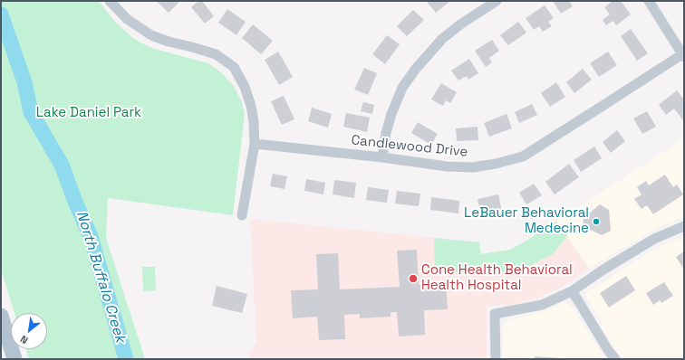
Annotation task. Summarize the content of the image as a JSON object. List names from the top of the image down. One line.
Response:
{"streets":{"street":["Candlewood Drive"]},"water":["North Buffalo Creek"],"parks":["Lake Daniel Park"],"places":["LeBauer Behavioral Medecine","Cone Health Behavioral Health Hospital"],"north":"bottom left"}
